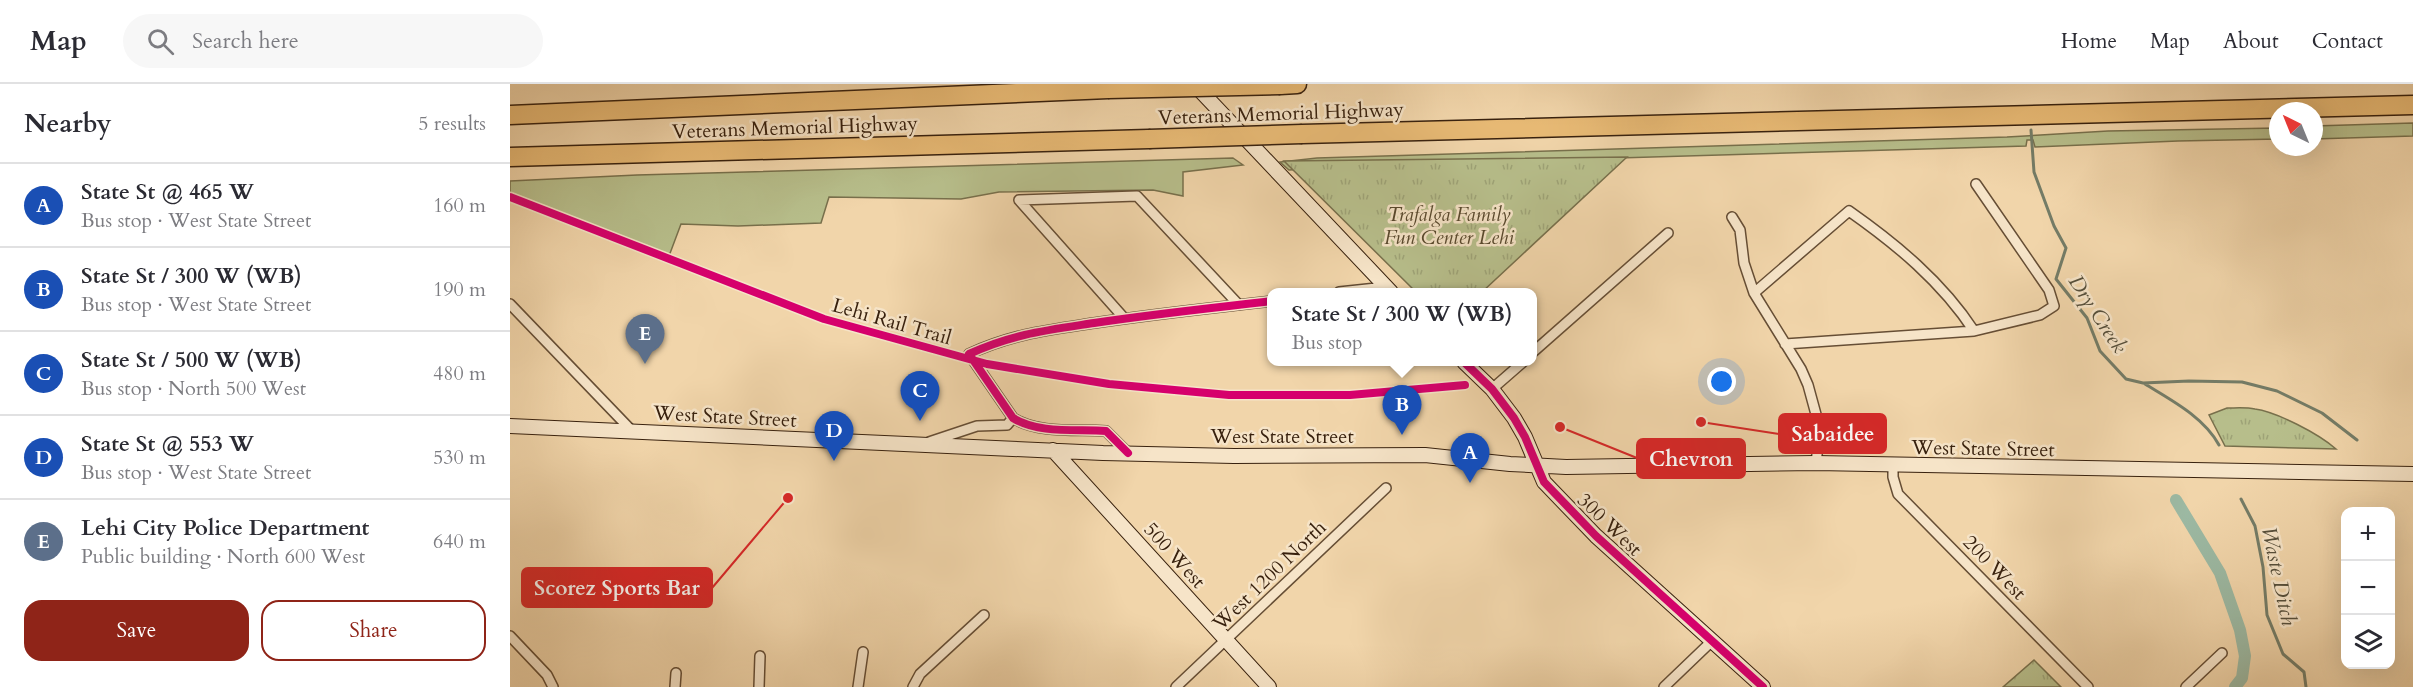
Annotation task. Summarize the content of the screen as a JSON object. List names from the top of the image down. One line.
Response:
{"streets":{"highway":["Veterans Memorial Highway"],"main road":["West State Street","300 West","500 West"],"street":["200 West","West 1200 North"],"cycle path":["Lehi Rail Trail"]},"crossings":[["West State Street","300 West"],["West State Street","500 West"],["West State Street","200 West"],["500 West","West 1200 North"]],"water":["Dry Creek","Waste Ditch"],"parks":["Trafalga Family Fun Center Lehi"],"places":["Sabaidee","Chevron","Scorez Sports Bar"],"north":"top left","page":{"header":"Map","search":"Search here","nav":["Home","Map","About","Contact"],"heading":["Nearby","5 results"],"list":[{"mark":"A","name":"State St @ 465 W","note":"Bus stop · West State Street","value":"160 m"},{"mark":"B","name":"State St / 300 W (WB)","note":"Bus stop · West State Street","value":"190 m"},{"mark":"C","name":"State St / 500 W (WB)","note":"Bus stop · North 500 West","value":"480 m"},{"mark":"D","name":"State St @ 553 W","note":"Bus stop · West State Street","value":"530 m"},{"mark":"E","name":"Lehi City Police Department","note":"Public building · North 600 West","value":"640 m"}],"popup":["State St / 300 W (WB)","Bus stop"],"pins":["E","C","B","D","A"],"map_buttons":["+","−"],"buttons":["Save","Share"]}}
